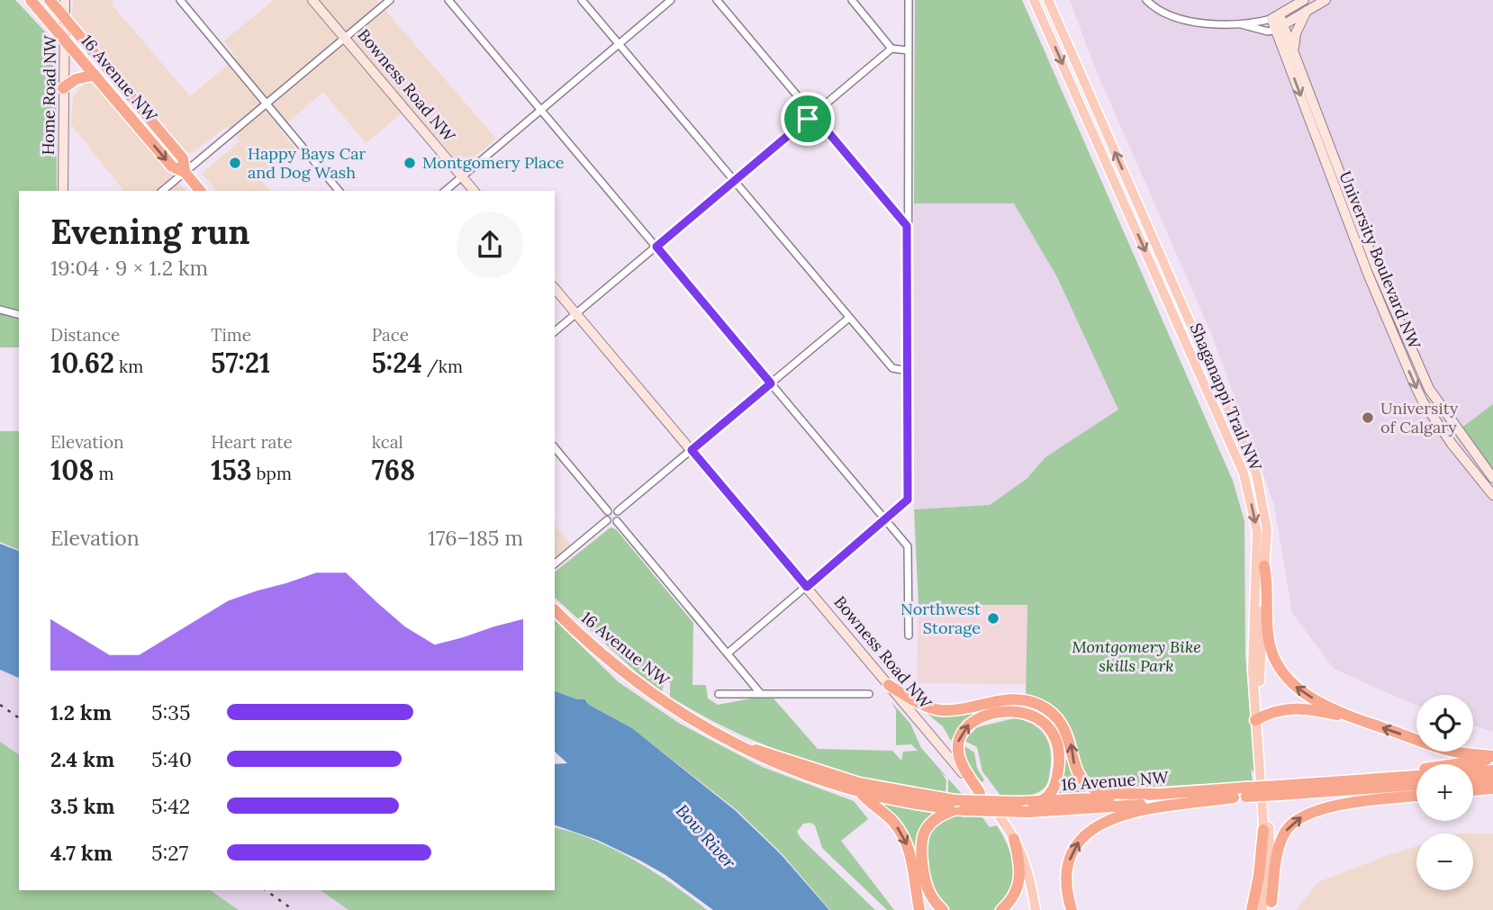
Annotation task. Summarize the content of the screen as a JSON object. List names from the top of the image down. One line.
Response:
{"streets":{"highway":["16 Avenue NW"],"main road":["Bowness Road NW","Shaganappi Trail NW"],"street":["Home Road NW","University Boulevard NW"]},"crossings":[["16 Avenue NW","Home Road NW"]],"water":["Bow River"],"parks":["Montgomery Bike skills Park"],"places":["Happy Bays Car and Dog Wash","Montgomery Place","University of Calgary","Northwest Storage"],"page":{"heading":["Evening run","19:04 · 9 × 1.2 km"],"stats":[["Distance","10.62 km"],["Time","57:21"],["Pace","5:24 /km"],["Elevation","108 m"],["Heart rate","153 bpm"],["kcal","768"]],"chart":["Elevation","176–185 m"],"list":[{"name":"1.2 km","note":"5:35"},{"name":"2.4 km","note":"5:40"},{"name":"3.5 km","note":"5:42"},{"name":"4.7 km","note":"5:27"}],"map_buttons":["+","−"]}}
